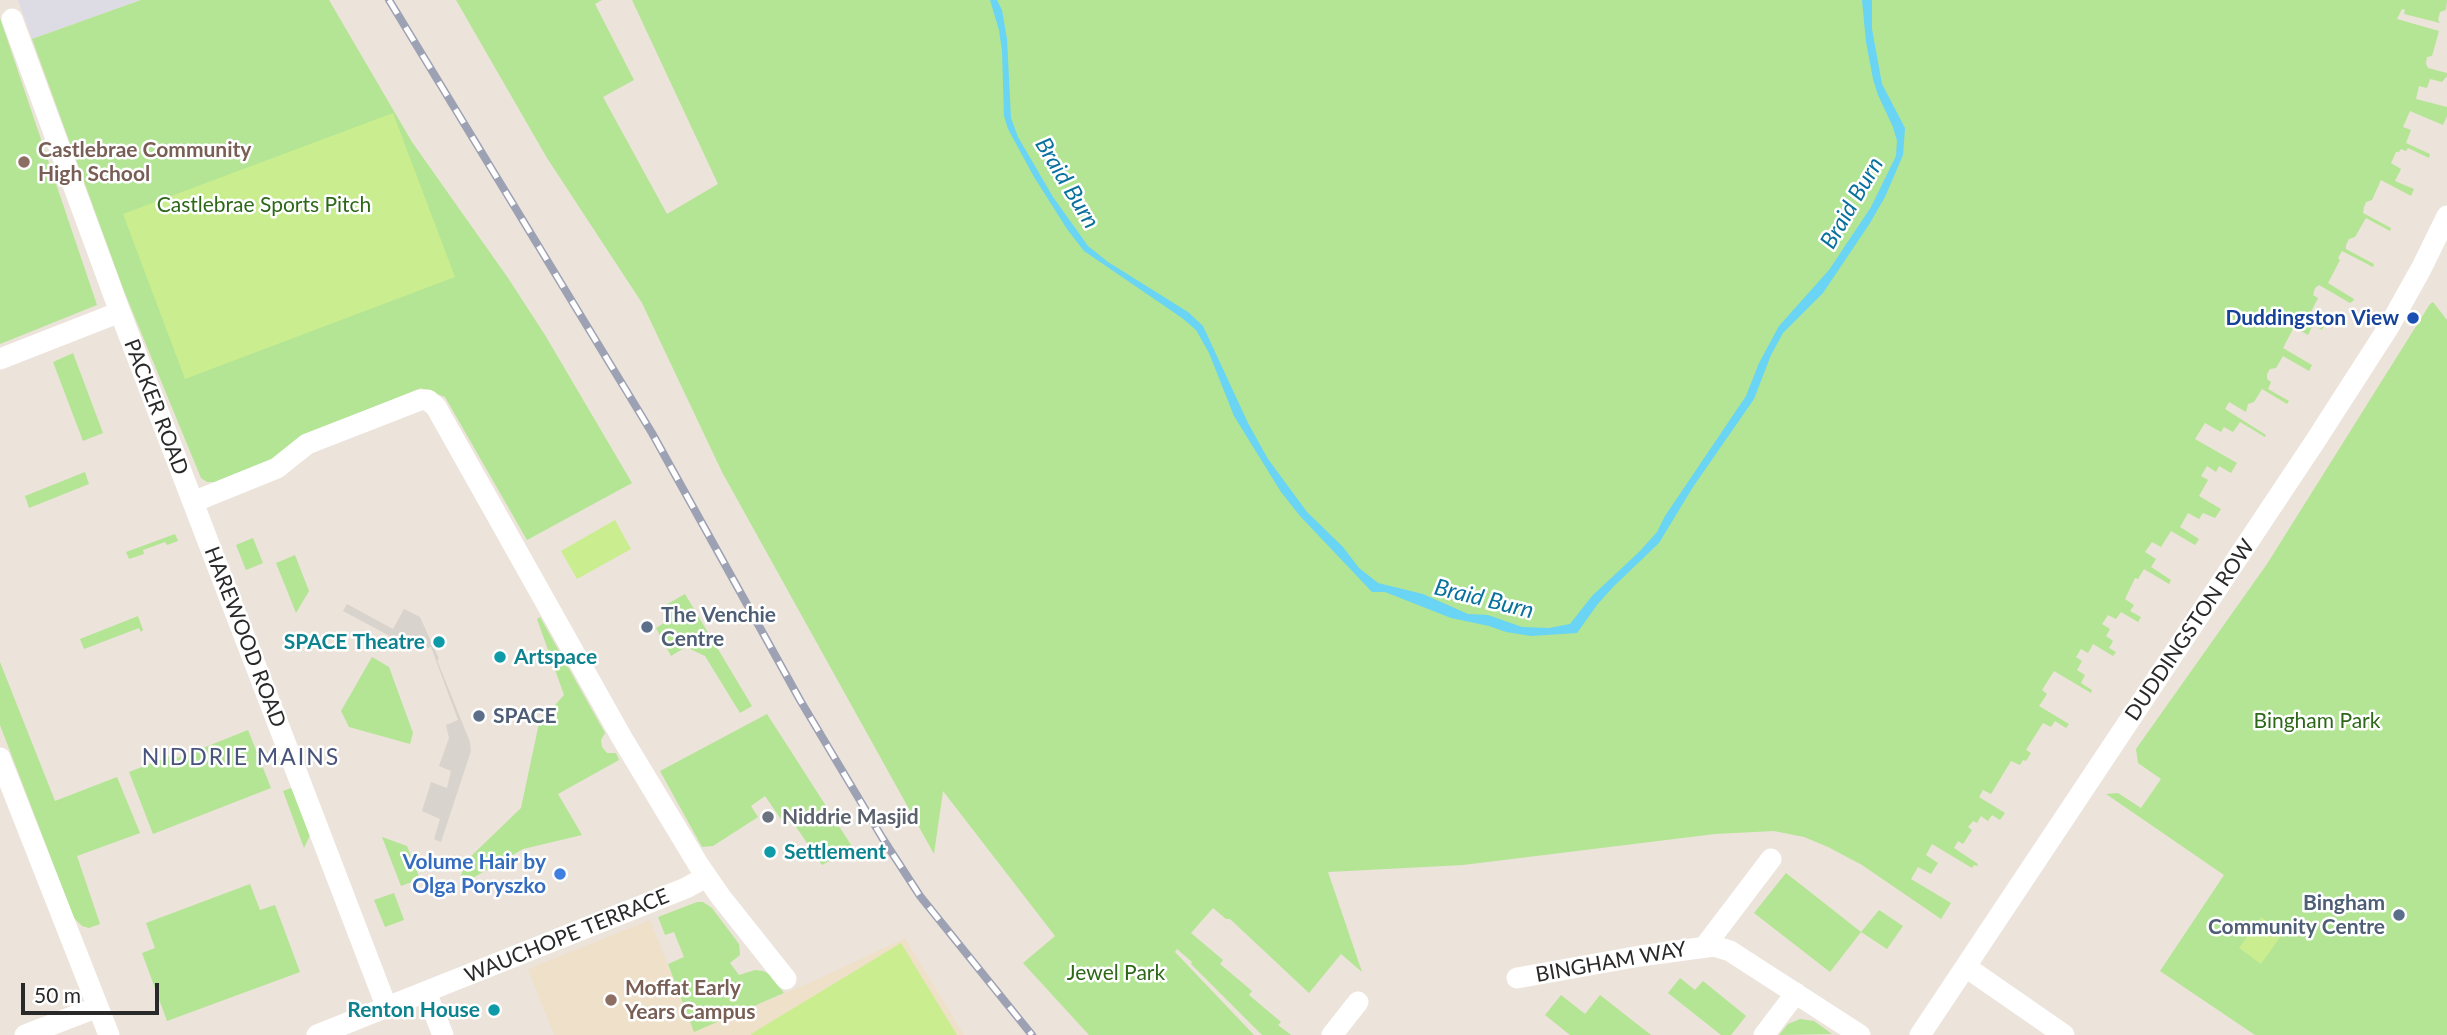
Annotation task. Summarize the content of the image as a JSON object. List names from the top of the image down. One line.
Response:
{"streets":{"street":["PACKER ROAD","DUDDINGSTON ROW","HAREWOOD ROAD","WAUCHOPE TERRACE","BINGHAM WAY"]},"crossings":[["PACKER ROAD","HAREWOOD ROAD"],["HAREWOOD ROAD","WAUCHOPE TERRACE"]],"districts":["NIDDRIE MAINS"],"water":["Braid Burn"],"parks":["Castlebrae Sports Pitch","Bingham Park","Jewel Park"],"places":["Castlebrae Community High School","Duddingston View","The Venchie Centre","SPACE Theatre","Artspace","SPACE","Niddrie Masjid","Settlement","Volume Hair by Olga Poryszko","Bingham Community Centre","Moffat Early Years Campus","Renton House"],"scale_bar":"50 m"}
